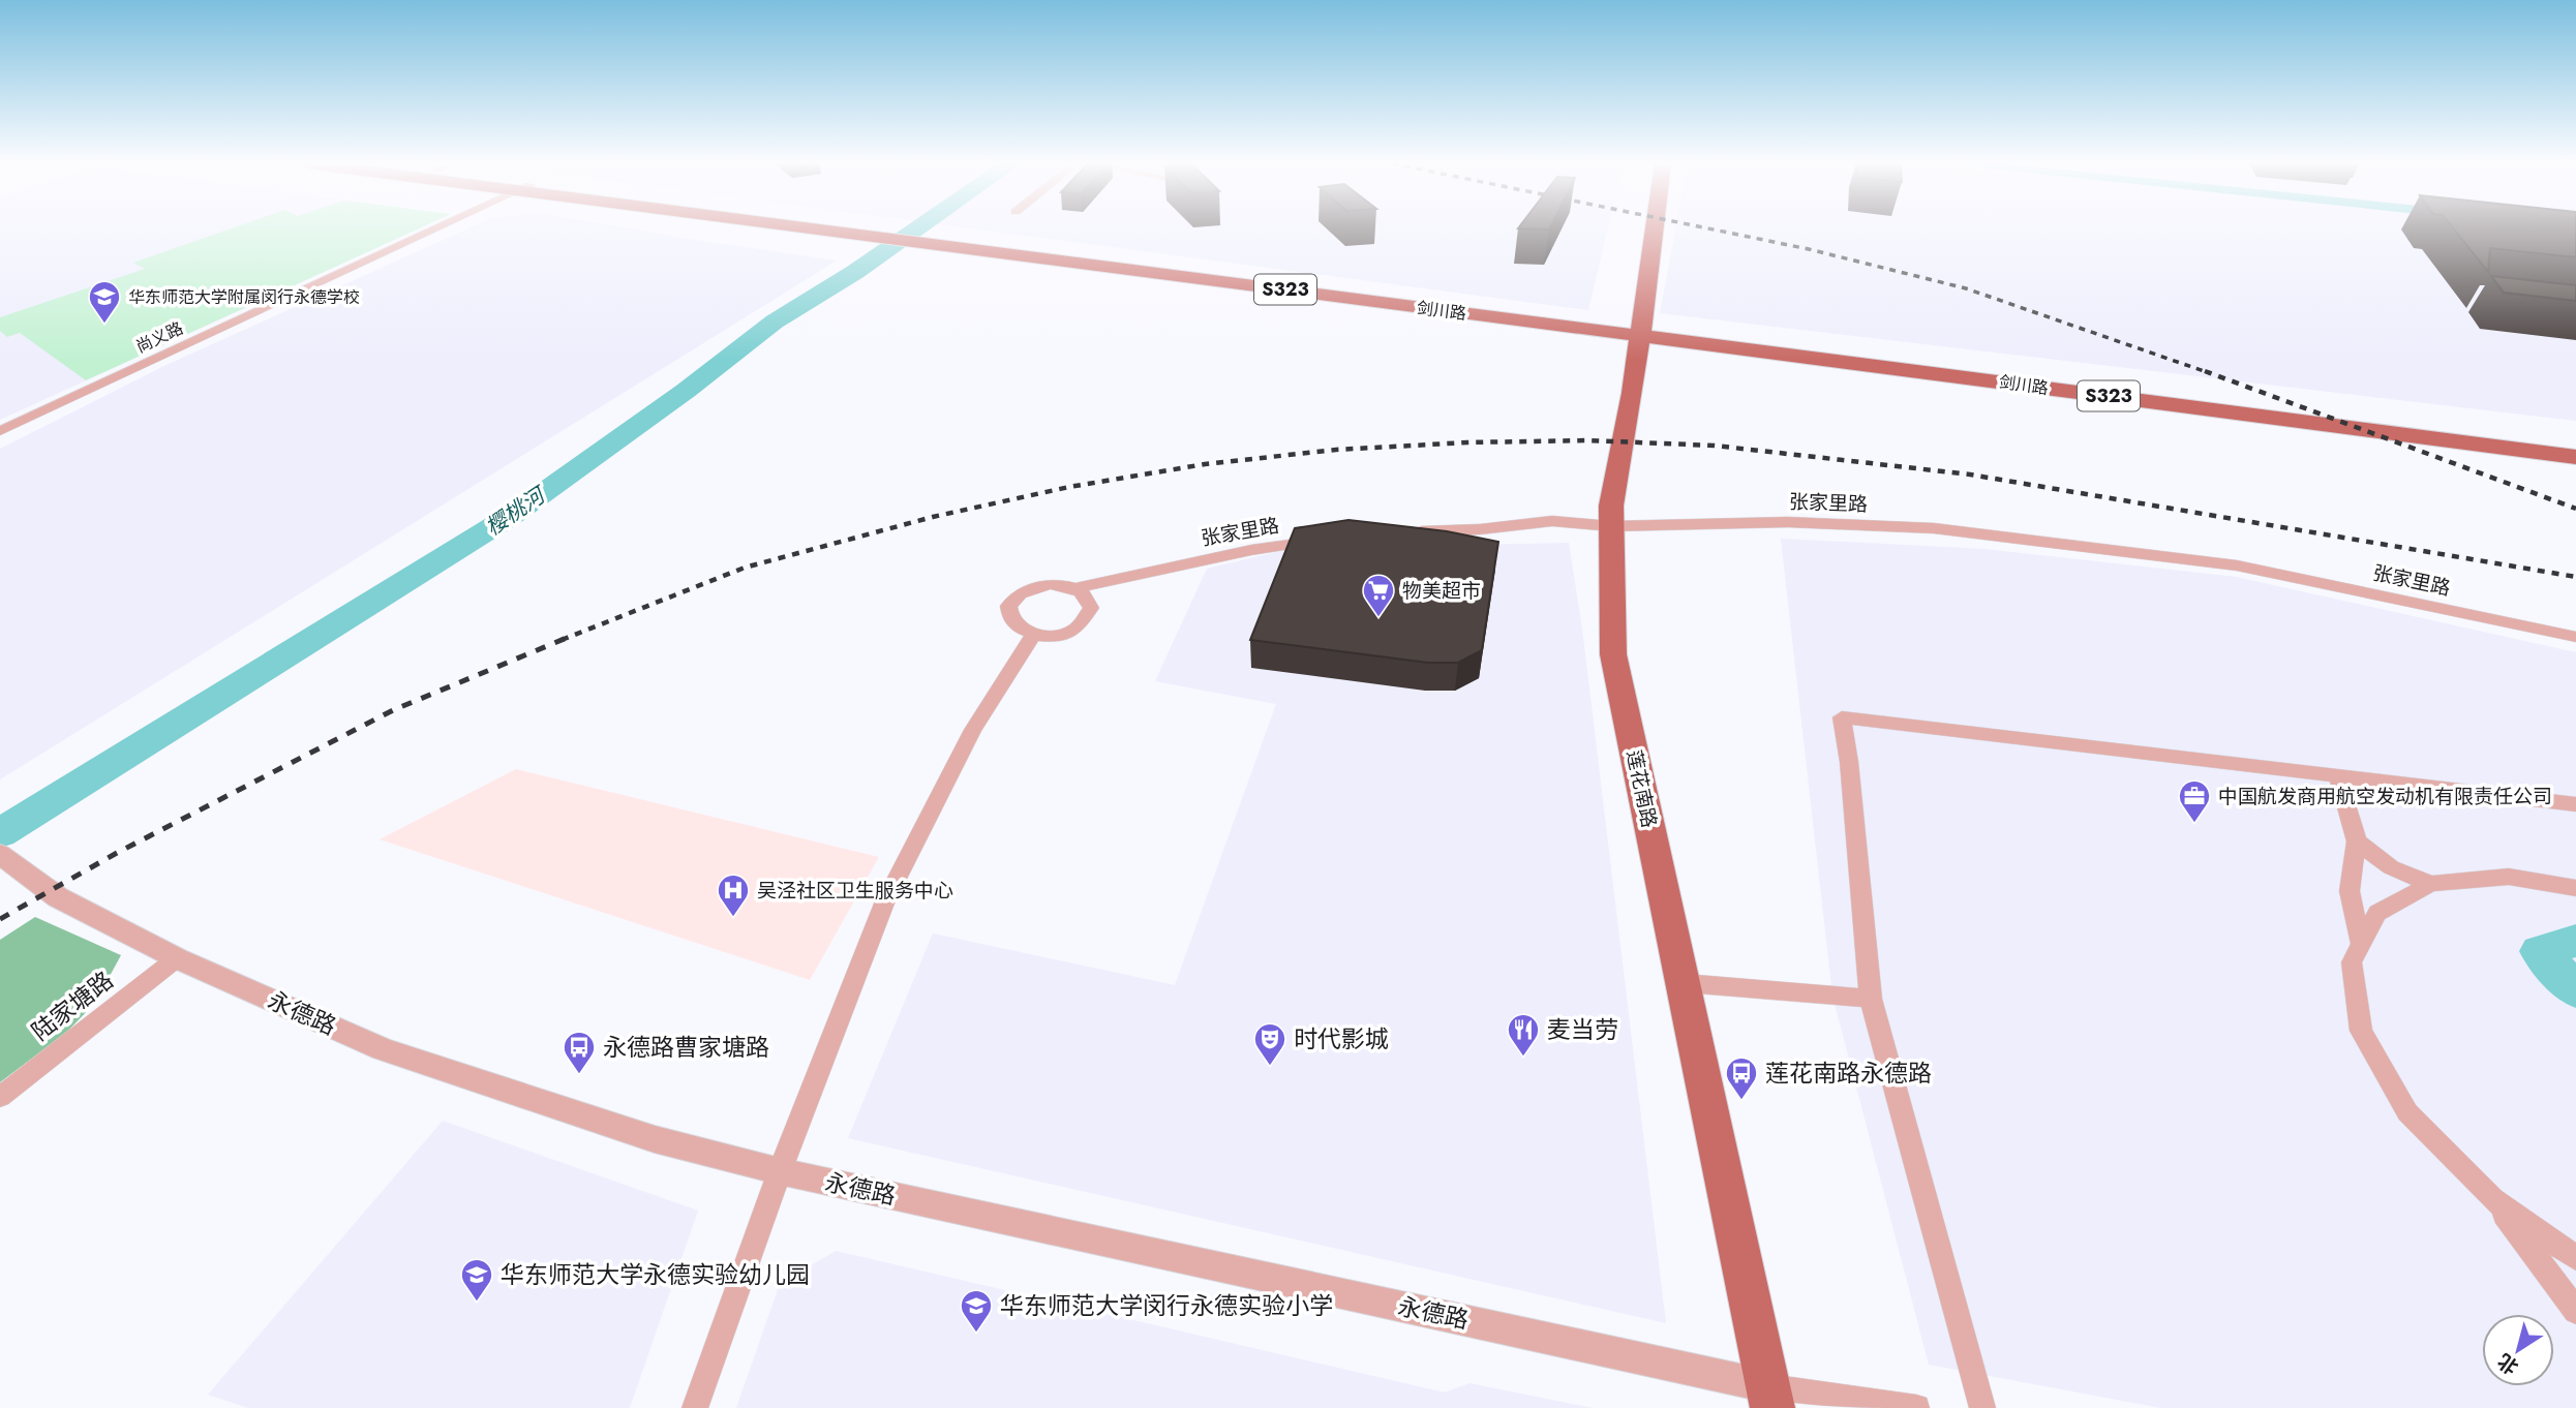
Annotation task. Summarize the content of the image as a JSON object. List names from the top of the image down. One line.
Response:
{"streets":{"main road":["S323","剑川路","莲花南路"],"street":["尚义路","张家里路","陆家塘路","永德路"]},"crossings":[["剑川路","莲花南路"],["张家里路","莲花南路"],["莲花南路","永德路"],["陆家塘路","永德路"]],"water":["樱桃河"],"places":{"school or university":["华东师范大学附属闵行永德学校","华东师范大学永德实验幼儿园","华东师范大学闵行永德实验小学"],"supermarket":["物美超市"],"office":["中国航发商用航空发动机有限责任公司"],"hospital":["吴泾社区卫生服务中心"],"restaurant":["麦当劳"],"theatre":["时代影城"],"bus stop":["永德路曹家塘路","莲花南路永德路"]},"north":"bottom left"}
